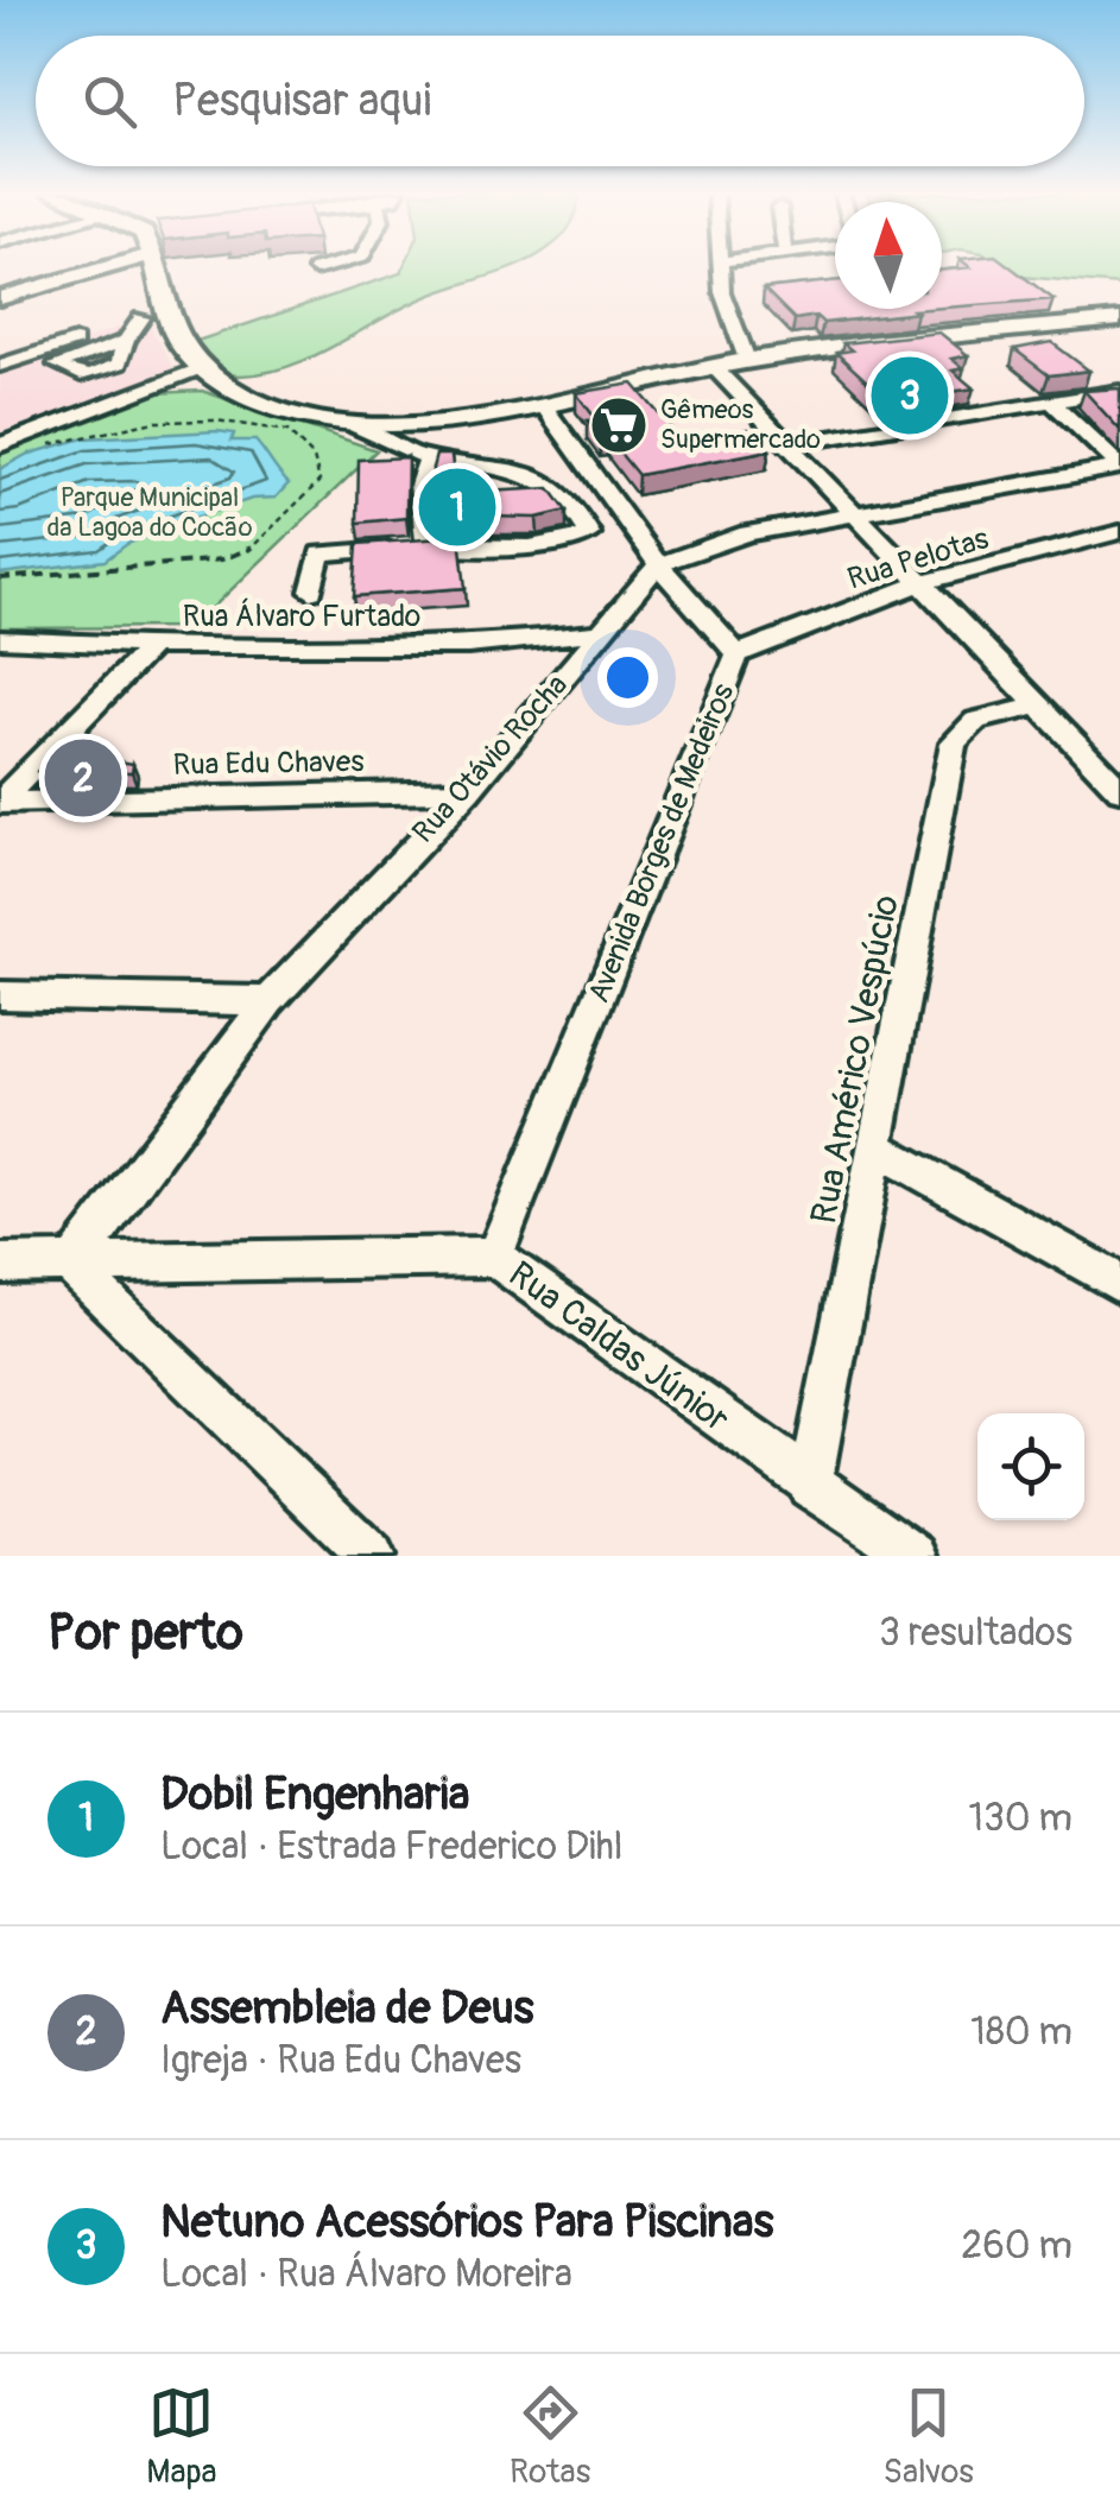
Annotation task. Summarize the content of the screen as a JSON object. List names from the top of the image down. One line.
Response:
{"streets":{"street":["Rua Pelotas","Rua Álvaro Furtado","Rua Otávio Rocha","Rua Edu Chaves","Avenida Borges de Medeiros","Rua Américo Vespúcio","Rua Caldas Júnior"]},"crossings":[["Rua Pelotas","Avenida Borges de Medeiros"],["Rua Álvaro Furtado","Rua Otávio Rocha"],["Rua Otávio Rocha","Rua Edu Chaves"],["Rua Otávio Rocha","Avenida Borges de Medeiros"],["Rua Otávio Rocha","Rua Caldas Júnior"],["Avenida Borges de Medeiros","Rua Caldas Júnior"],["Rua Américo Vespúcio","Rua Caldas Júnior"]],"parks":["Parque Municipal da Lagoa do Cocão"],"places":{"supermarket":["Gêmeos Supermercado"]},"north":"top","page":{"search":"Pesquisar aqui","pins":["3","1","2"],"heading":["Por perto","3 resultados"],"list":[{"mark":"1","name":"Dobil Engenharia","note":"Local · Estrada Frederico Dihl","value":"130 m"},{"mark":"2","name":"Assembleia de Deus","note":"Igreja · Rua Edu Chaves","value":"180 m"},{"mark":"3","name":"Netuno Acessórios Para Piscinas","note":"Local · Rua Álvaro Moreira","value":"260 m"}],"nav":["Mapa","Rotas","Salvos"]}}
